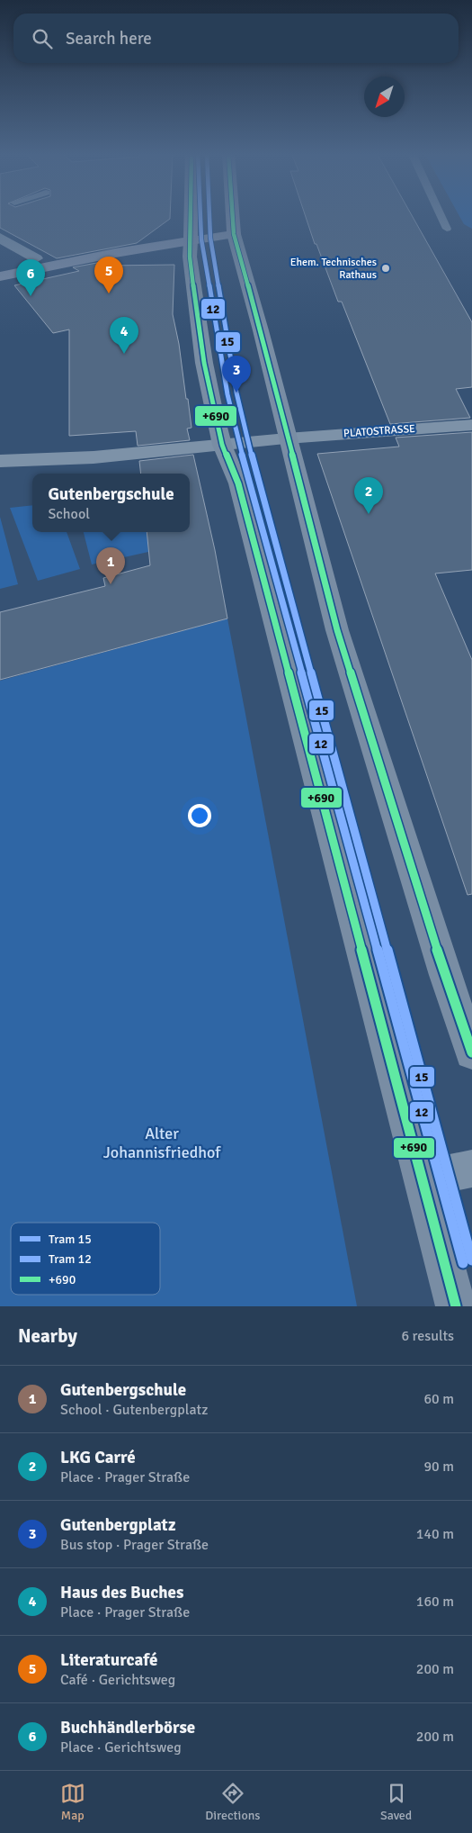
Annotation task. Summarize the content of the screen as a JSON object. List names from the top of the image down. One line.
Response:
{"streets":{"street":["PLATOSTRASSE"]},"parks":["Alter Johannisfriedhof"],"places":["Ehem. Technisches Rathaus"],"lines":["tram line 15","tram line 12","transit line +690"],"legend":["Tram 15","Tram 12","+690"],"north":"bottom left","page":{"search":"Search here","pins":["5","6","4","3","2","1"],"popup":["Gutenbergschule","School"],"heading":["Nearby","6 results"],"list":[{"mark":"1","name":"Gutenbergschule","note":"School · Gutenbergplatz","value":"60 m"},{"mark":"2","name":"LKG Carré","note":"Place · Prager Straße","value":"90 m"},{"mark":"3","name":"Gutenbergplatz","note":"Bus stop · Prager Straße","value":"140 m"},{"mark":"4","name":"Haus des Buches","note":"Place · Prager Straße","value":"160 m"},{"mark":"5","name":"Literaturcafé","note":"Café · Gerichtsweg","value":"200 m"},{"mark":"6","name":"Buchhändlerbörse","note":"Place · Gerichtsweg","value":"200 m"}],"nav":["Map","Directions","Saved"]}}
